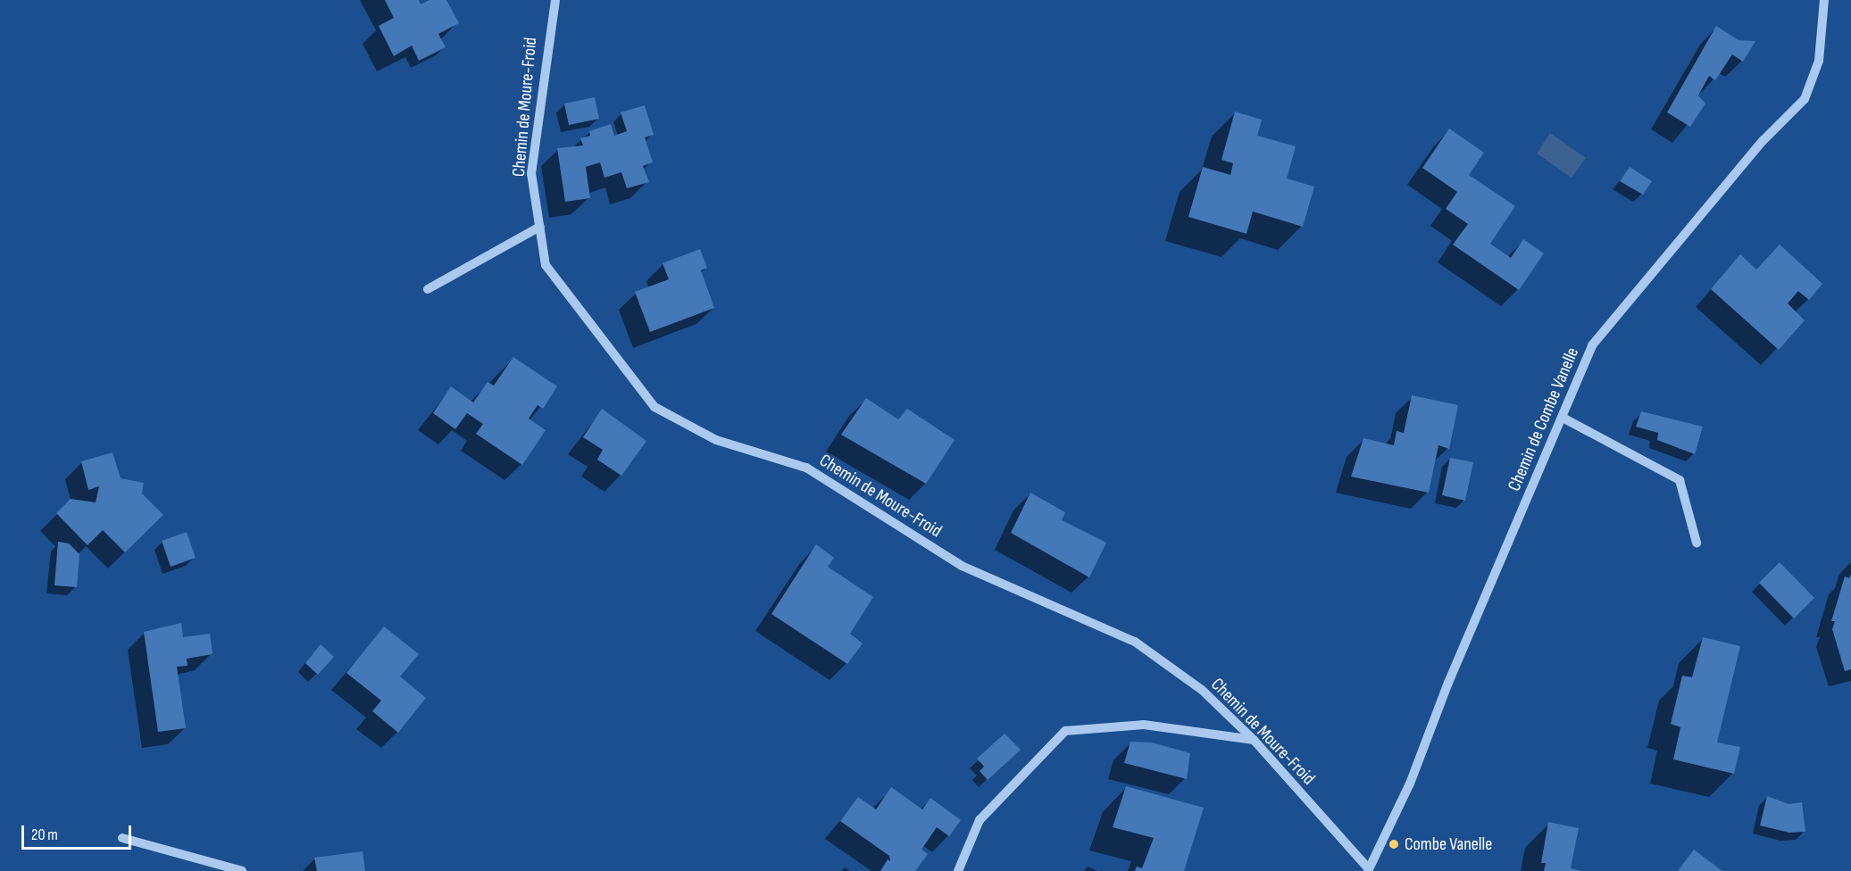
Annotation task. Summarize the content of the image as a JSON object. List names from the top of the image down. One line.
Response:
{"streets":{"street":["Chemin de Moure-Froid","Chemin de Combe Vanelle"]},"crossings":[["Chemin de Moure-Froid","Chemin de Combe Vanelle"]],"places":["Combe Vanelle"],"scale_bar":"20 m"}
